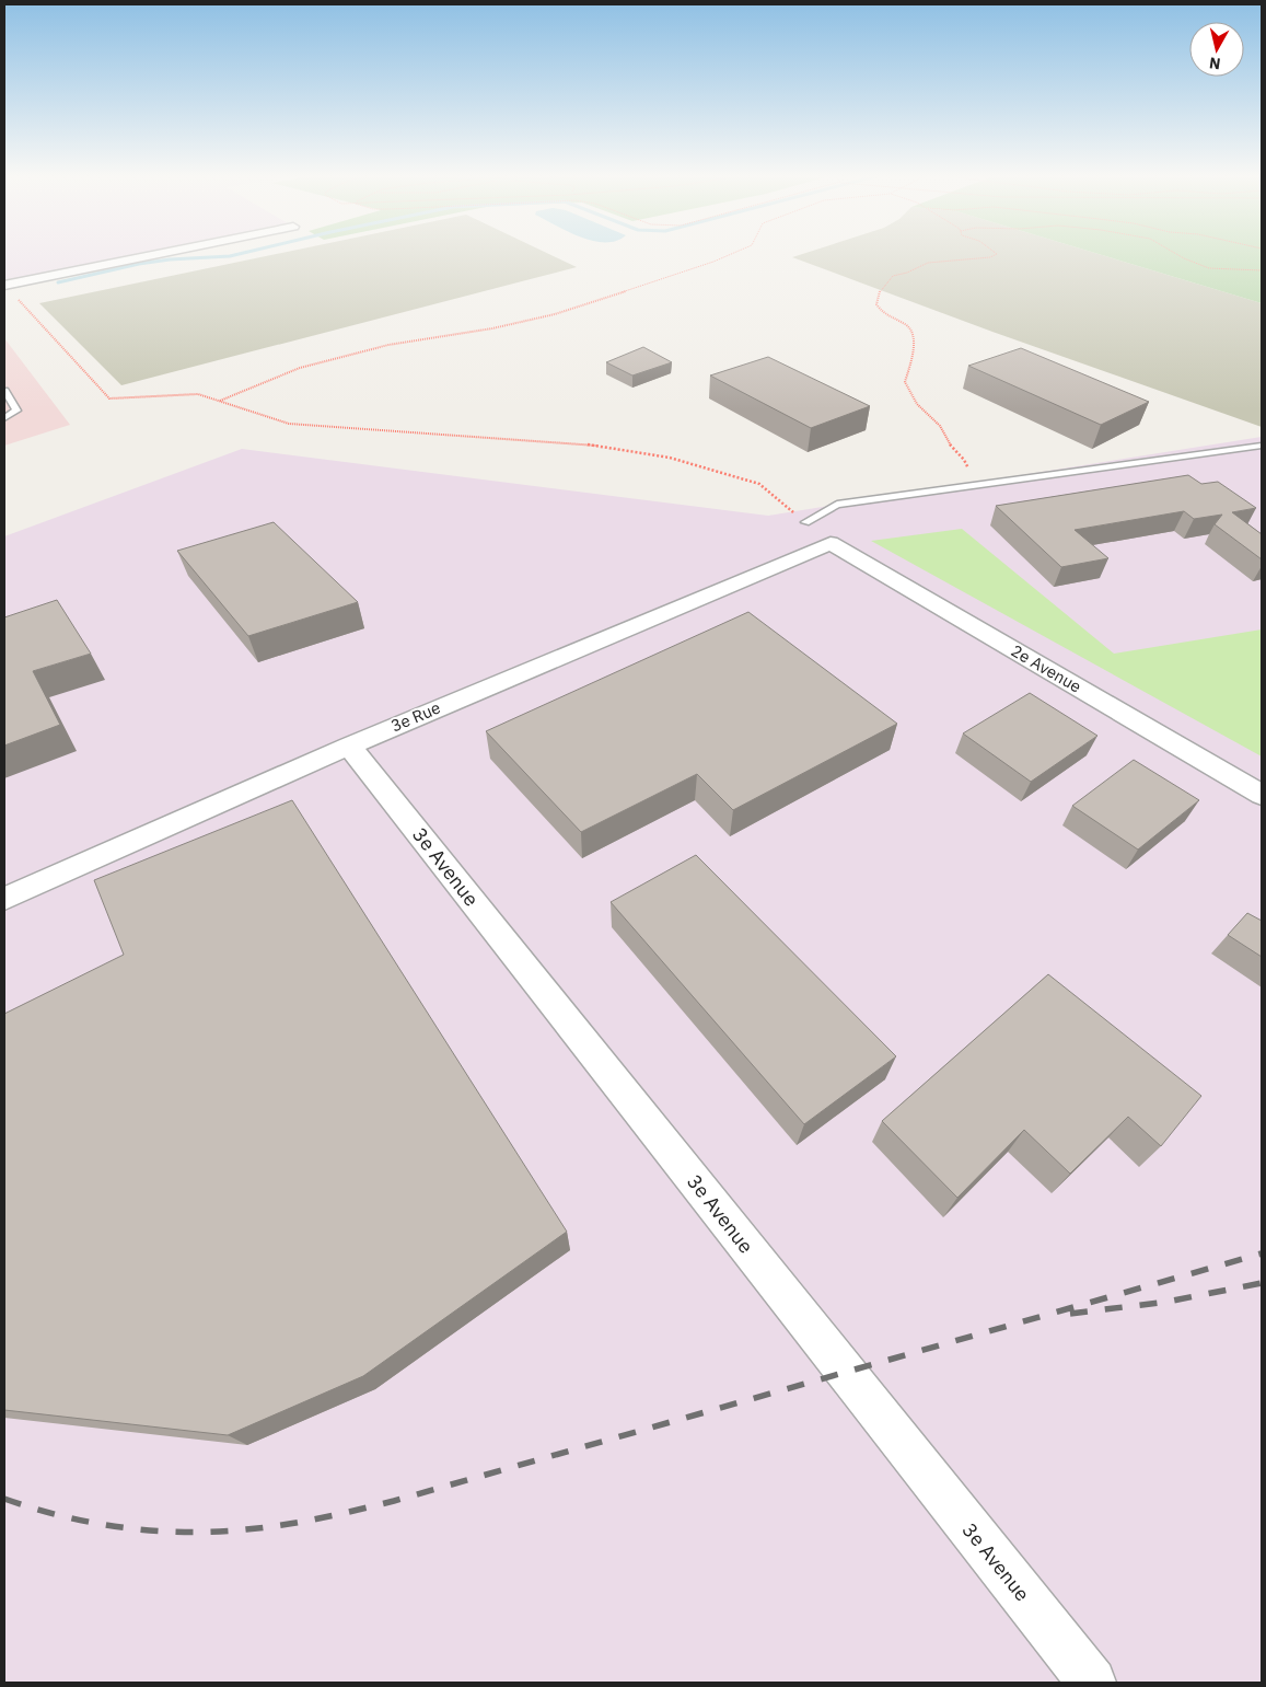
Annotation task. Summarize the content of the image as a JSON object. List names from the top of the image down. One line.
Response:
{"streets":{"street":["2e Avenue","3e Rue","3e Avenue"]},"crossings":[["2e Avenue","3e Rue"],["3e Rue","3e Avenue"]],"north":"bottom"}
